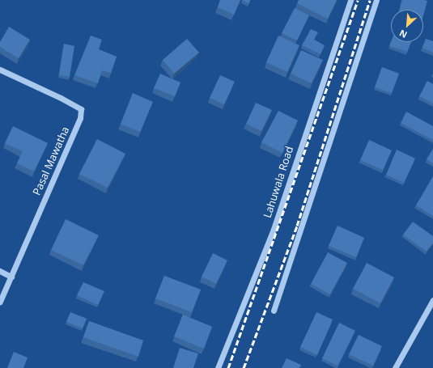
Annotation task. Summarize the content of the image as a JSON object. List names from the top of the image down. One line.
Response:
{"streets":{"street":["Pasal Mawatha","Lahuwala Road"]},"north":"bottom left"}
